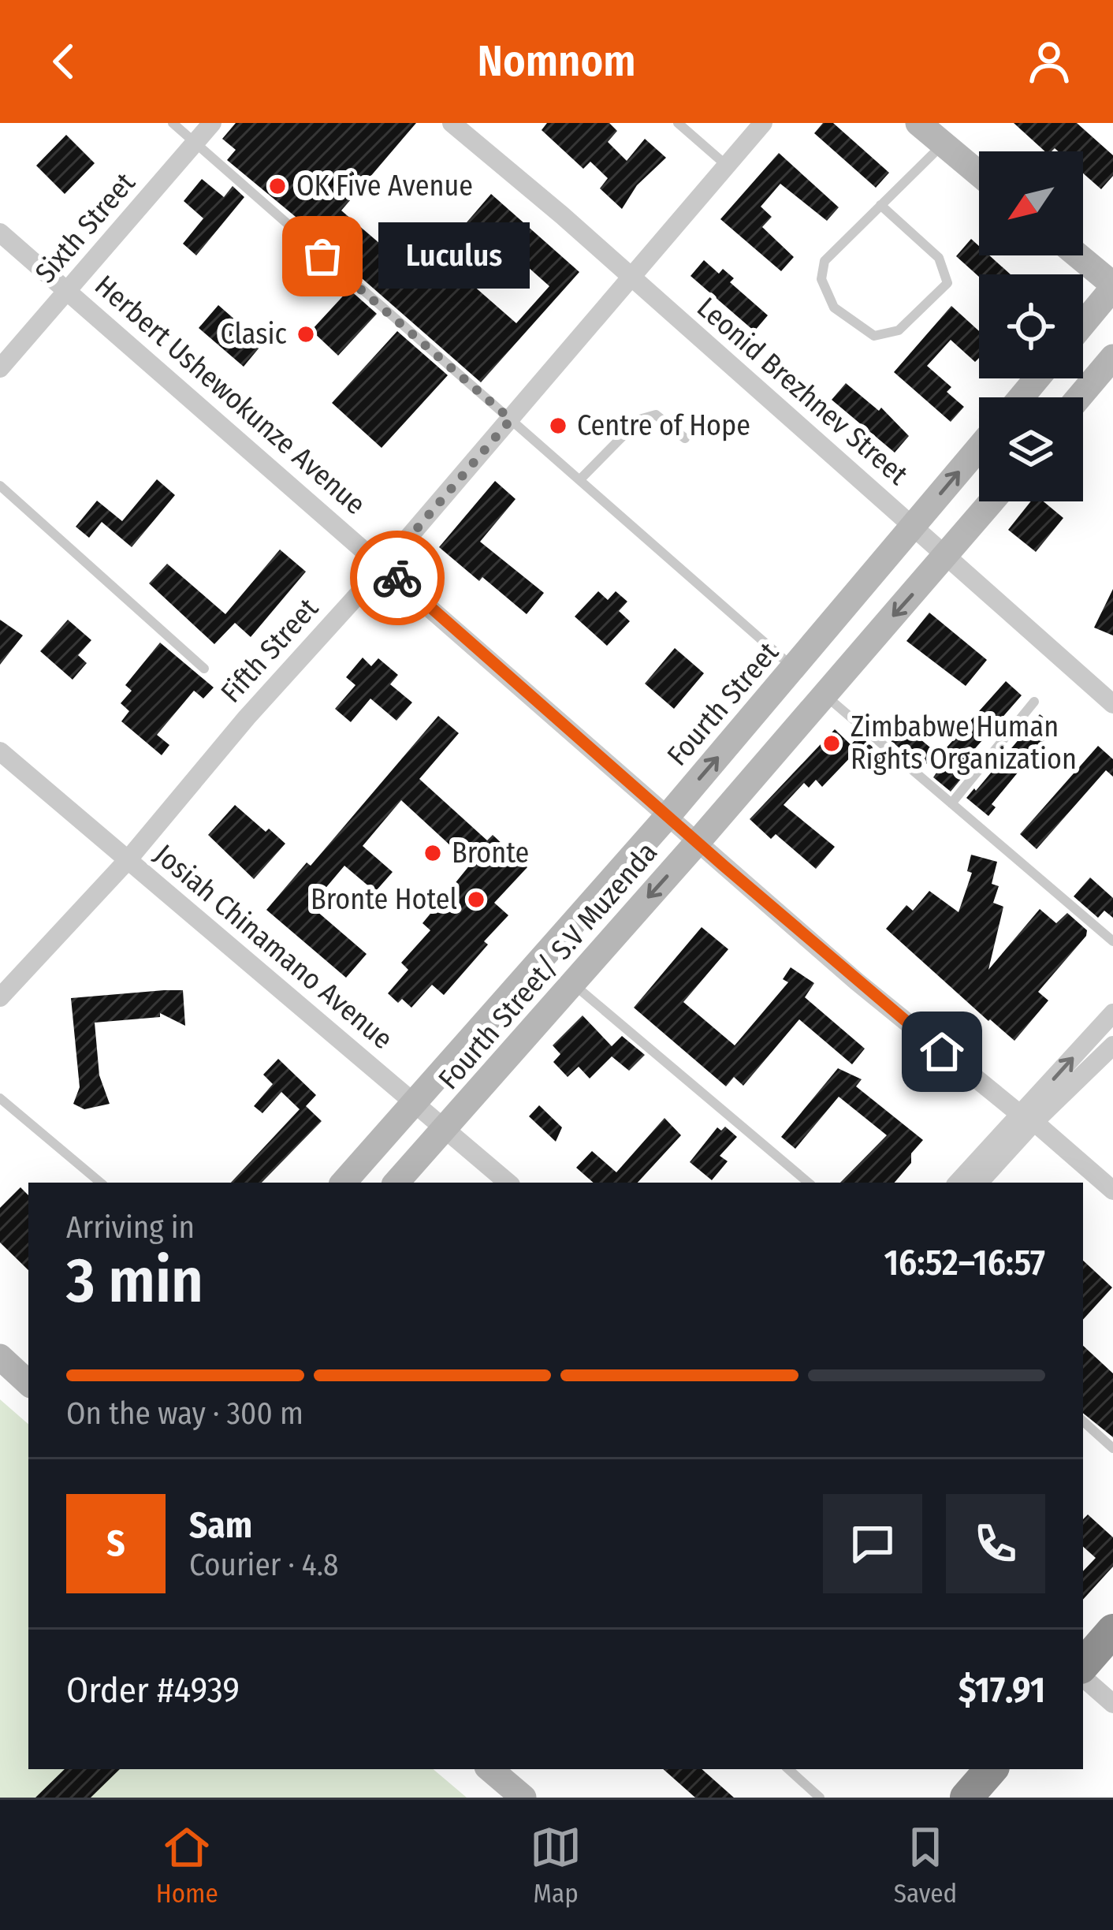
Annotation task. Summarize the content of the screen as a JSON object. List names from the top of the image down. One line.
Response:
{"streets":{"main road":["Fourth Street","Fourth Street/ S.V Muzenda"],"street":["Sixth Street","Leonid Brezhnev Street","Herbert Ushewokunze Avenue","Fifth Street","Josiah Chinamano Avenue"]},"crossings":[["Sixth Street","Herbert Ushewokunze Avenue"],["Leonid Brezhnev Street","Fifth Street"],["Leonid Brezhnev Street","Fourth Street"],["Leonid Brezhnev Street","Fourth Street/ S.V Muzenda"],["Herbert Ushewokunze Avenue","Fifth Street"],["Herbert Ushewokunze Avenue","Fourth Street"],["Herbert Ushewokunze Avenue","Fourth Street/ S.V Muzenda"],["Fifth Street","Josiah Chinamano Avenue"],["Fourth Street","Josiah Chinamano Avenue"],["Josiah Chinamano Avenue","Fourth Street/ S.V Muzenda"]],"one_way":["Fourth Street/ S.V Muzenda"],"places":["OK Five Avenue","Luculus","Clasic","Centre of Hope","Zimbabwe Human Rights Organization","Bronte","Bronte Hotel"],"north":"bottom left","page":{"header":"Nomnom","bubble":"Luculus","heading":["3 min","Arriving in","16:52–16:57"],"panel":["Sam","Courier · 4.8","Order #4939","$17.91"],"bar":"On the way · 300 m","round":"S","tabs":["Home","Map","Saved"]}}
